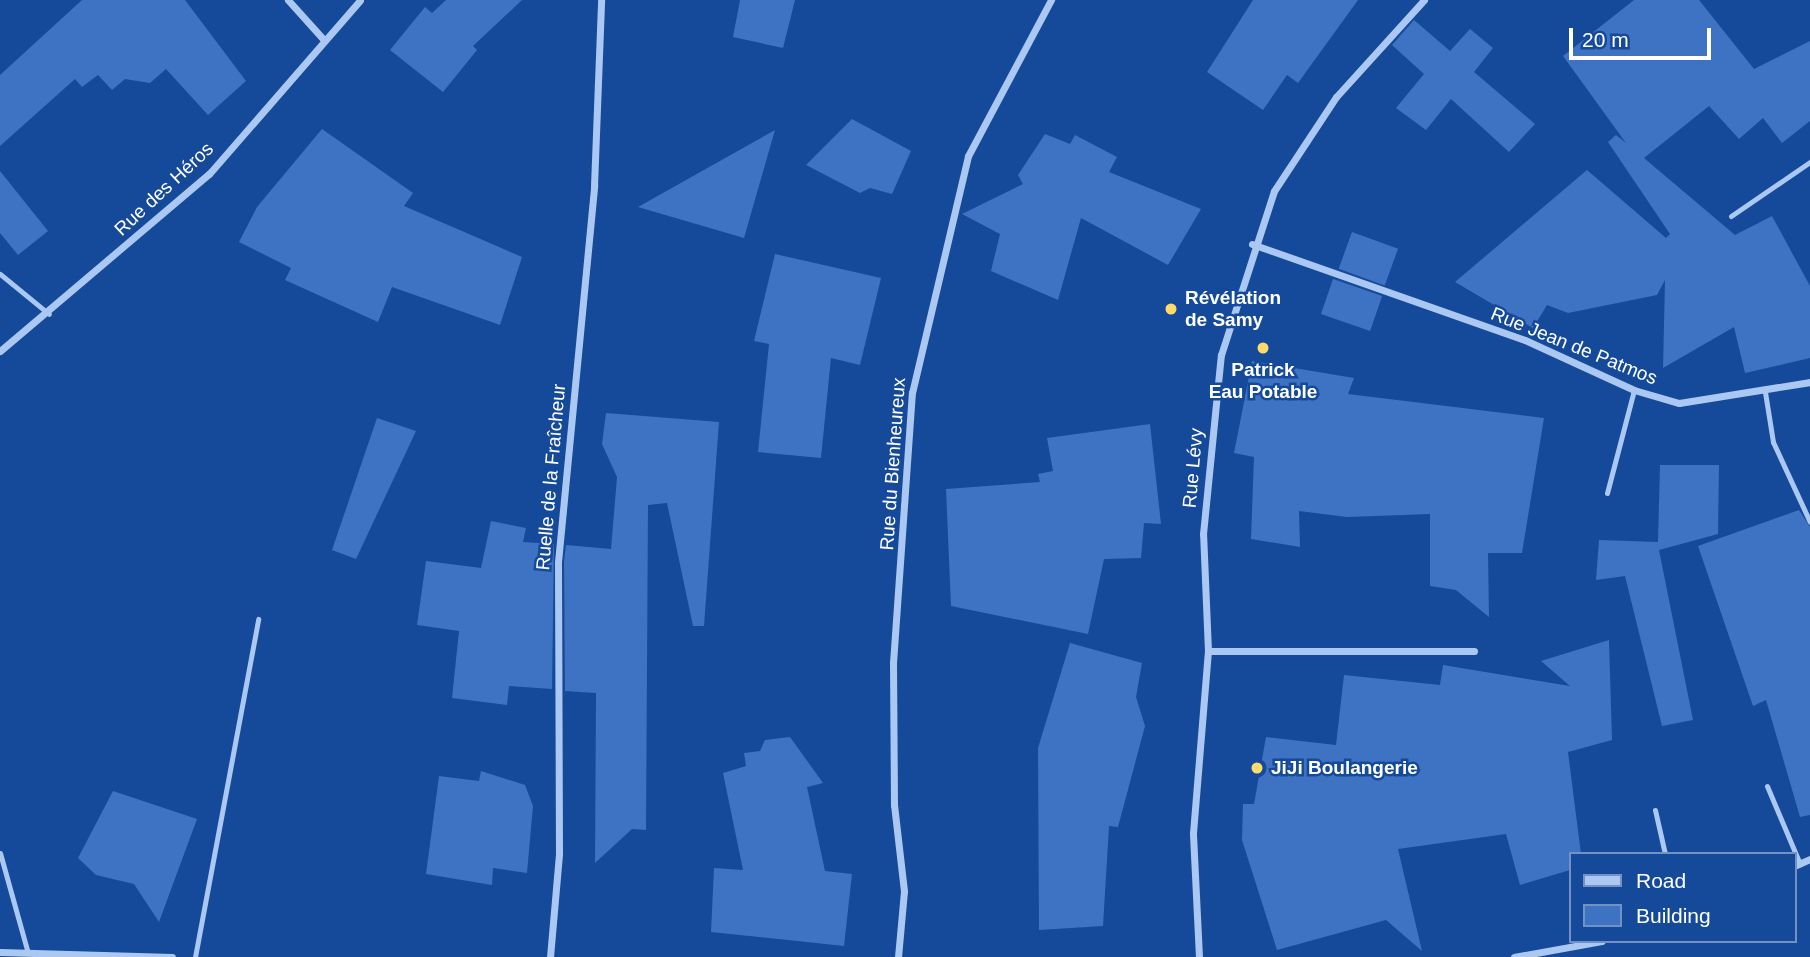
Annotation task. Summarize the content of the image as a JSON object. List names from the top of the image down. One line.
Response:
{"streets":{"street":["Rue des Héros","Rue Jean de Patmos","Rue du Bienheureux","Rue Lévy","Ruelle de la Fraîcheur"]},"crossings":[["Rue Jean de Patmos","Rue Lévy"]],"places":["Révélation de Samy","Patrick Eau Potable","JiJi Boulangerie"],"legend":["Road","Building"],"scale_bar":"20 m"}
